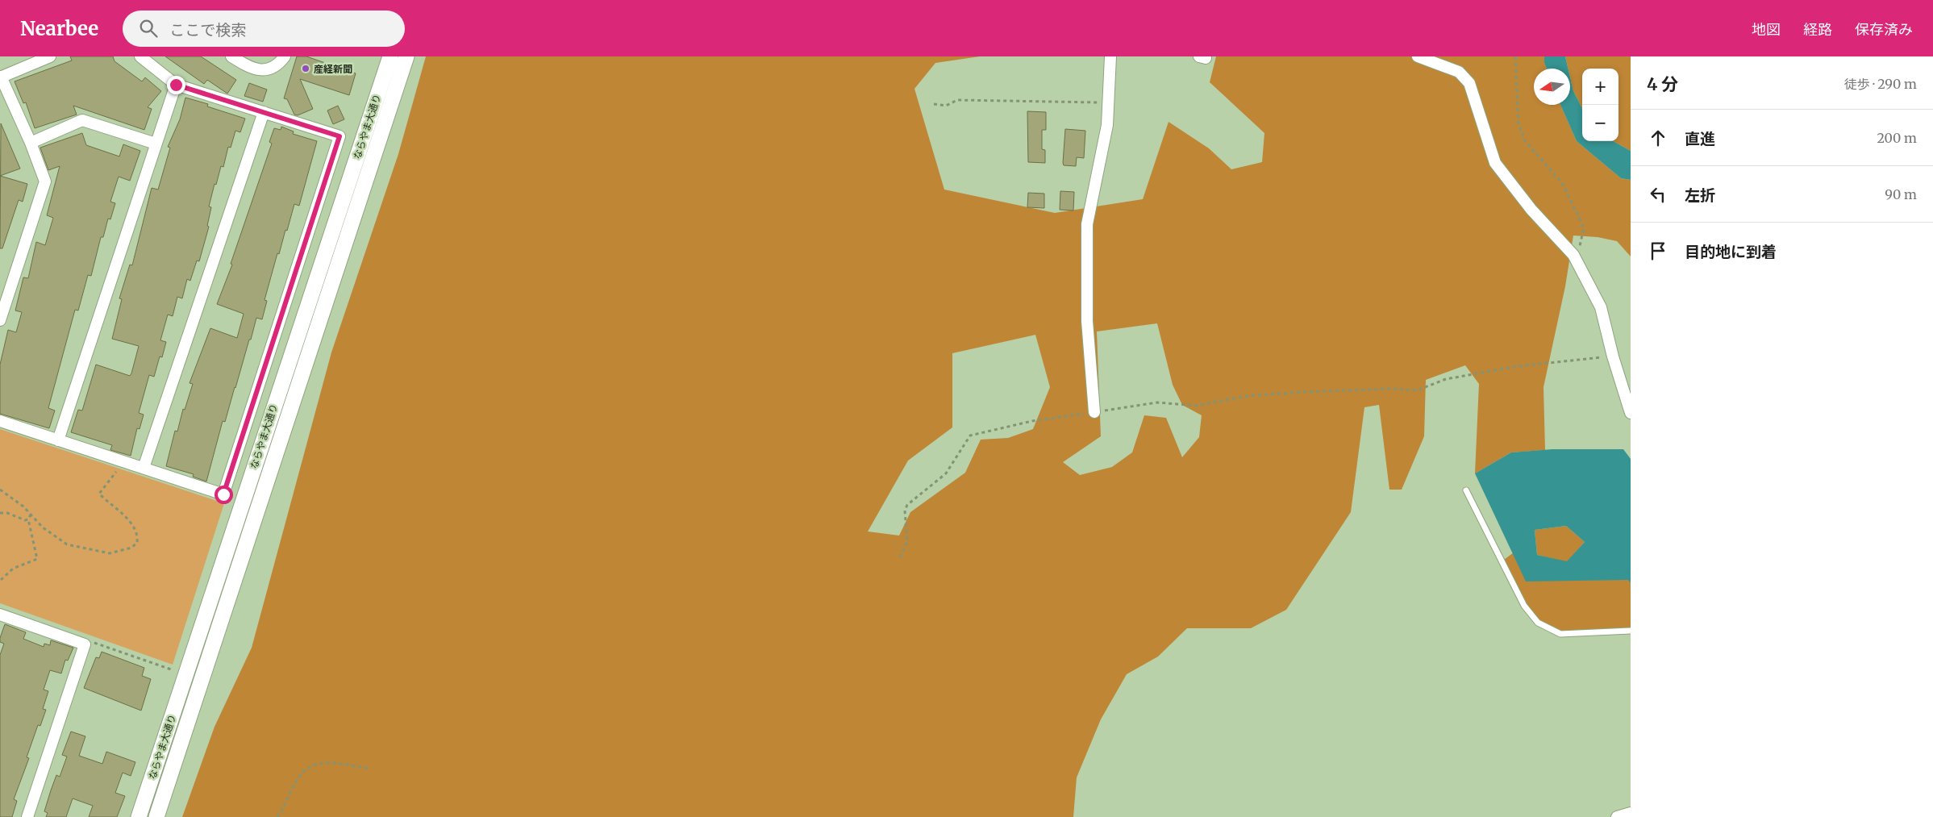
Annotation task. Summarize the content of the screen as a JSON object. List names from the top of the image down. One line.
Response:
{"streets":{"street":["ならやま大通り"]},"places":["産経新聞"],"north":"left","page":{"header":"Nearbee","search":"ここで検索","nav":["地図","経路","保存済み"],"heading":["4 分","徒歩 · 290 m"],"map_buttons":["+","−"],"list":[["直進","200 m"],["左折","90 m"],"目的地に到着"]}}
